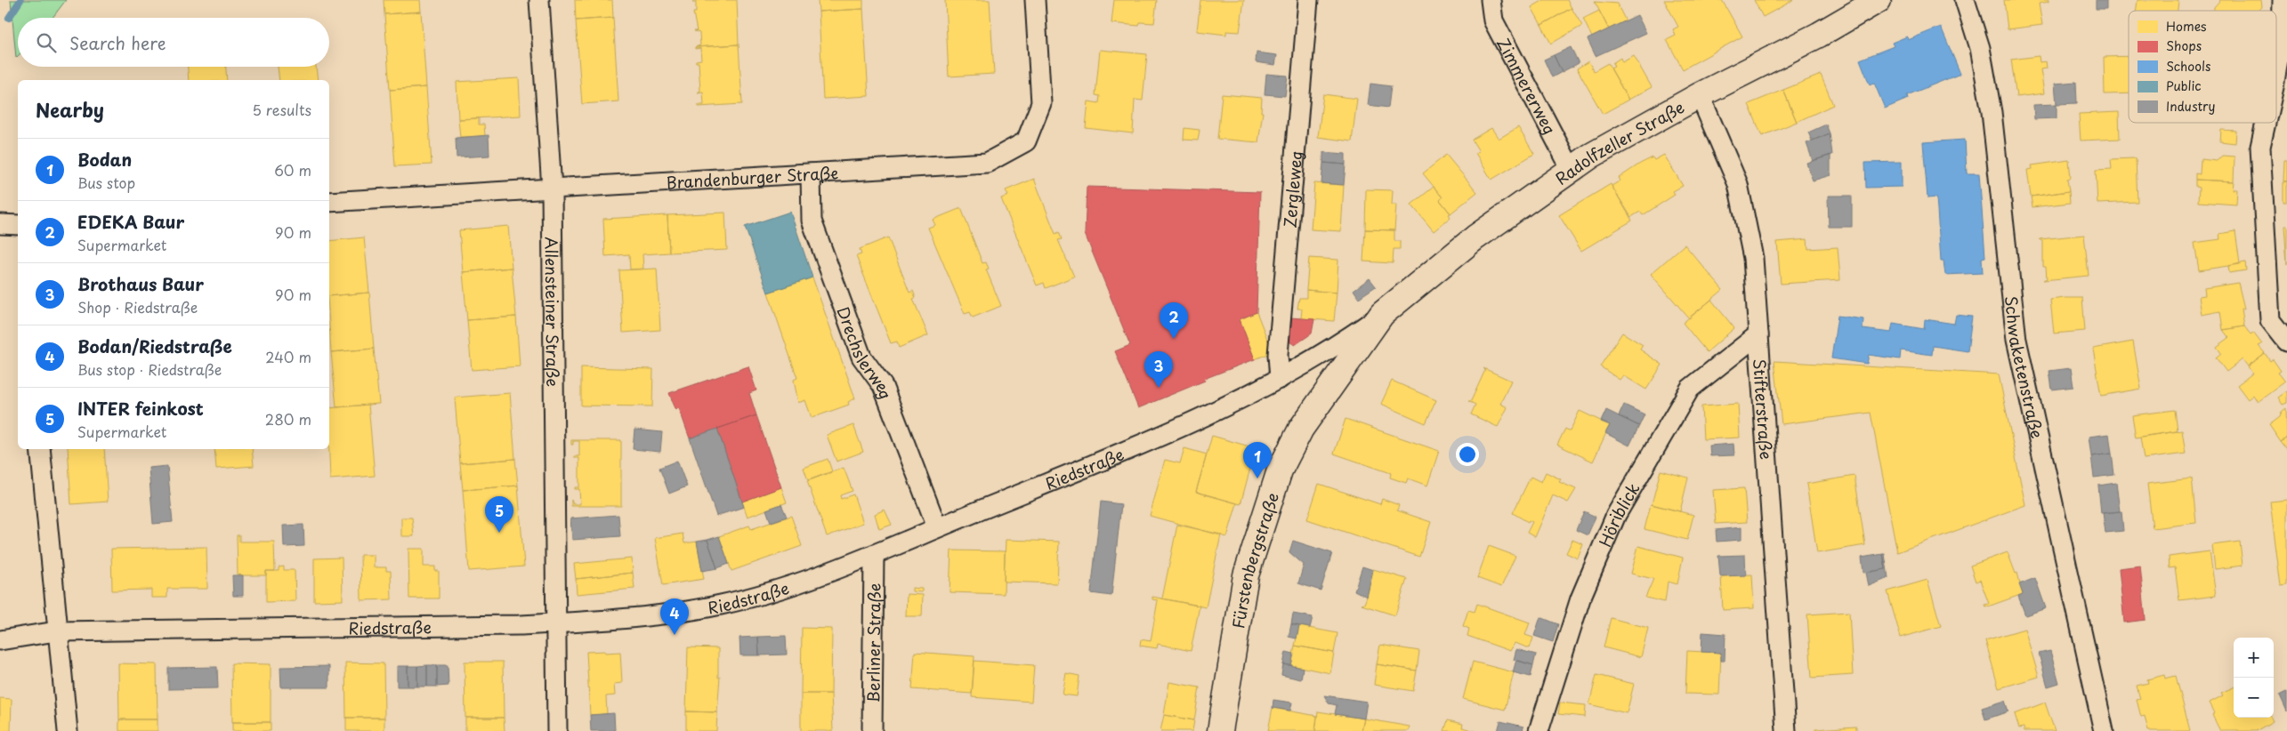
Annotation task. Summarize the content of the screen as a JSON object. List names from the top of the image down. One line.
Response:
{"streets":{"main road":["Radolfzeller Straße","Fürstenbergstraße"],"street":["Zimmererweg","Brandenburger Straße","Zergleweg","Allensteiner Straße","Drechslerweg","Schwaketenstraße","Stifterstraße","Riedstraße","Höriblick","Berliner Straße"]},"crossings":[["Zimmererweg","Radolfzeller Straße"],["Radolfzeller Straße","Stifterstraße"],["Radolfzeller Straße","Riedstraße"],["Radolfzeller Straße","Fürstenbergstraße"],["Brandenburger Straße","Allensteiner Straße"],["Brandenburger Straße","Drechslerweg"],["Zergleweg","Riedstraße"],["Allensteiner Straße","Riedstraße"],["Drechslerweg","Riedstraße"],["Stifterstraße","Höriblick"],["Riedstraße","Fürstenbergstraße"],["Riedstraße","Berliner Straße"]],"legend":["Homes","Shops","Schools","Public","Industry"],"page":{"search":"Search here","heading":["Nearby","5 results"],"list":[{"mark":"1","name":"Bodan","note":"Bus stop","value":"60 m"},{"mark":"2","name":"EDEKA Baur","note":"Supermarket","value":"90 m"},{"mark":"3","name":"Brothaus Baur","note":"Shop · Riedstraße","value":"90 m"},{"mark":"4","name":"Bodan/Riedstraße","note":"Bus stop · Riedstraße","value":"240 m"},{"mark":"5","name":"INTER feinkost","note":"Supermarket","value":"280 m"}],"pins":["2","3","1","5","4"],"map_buttons":["+","−"]}}
